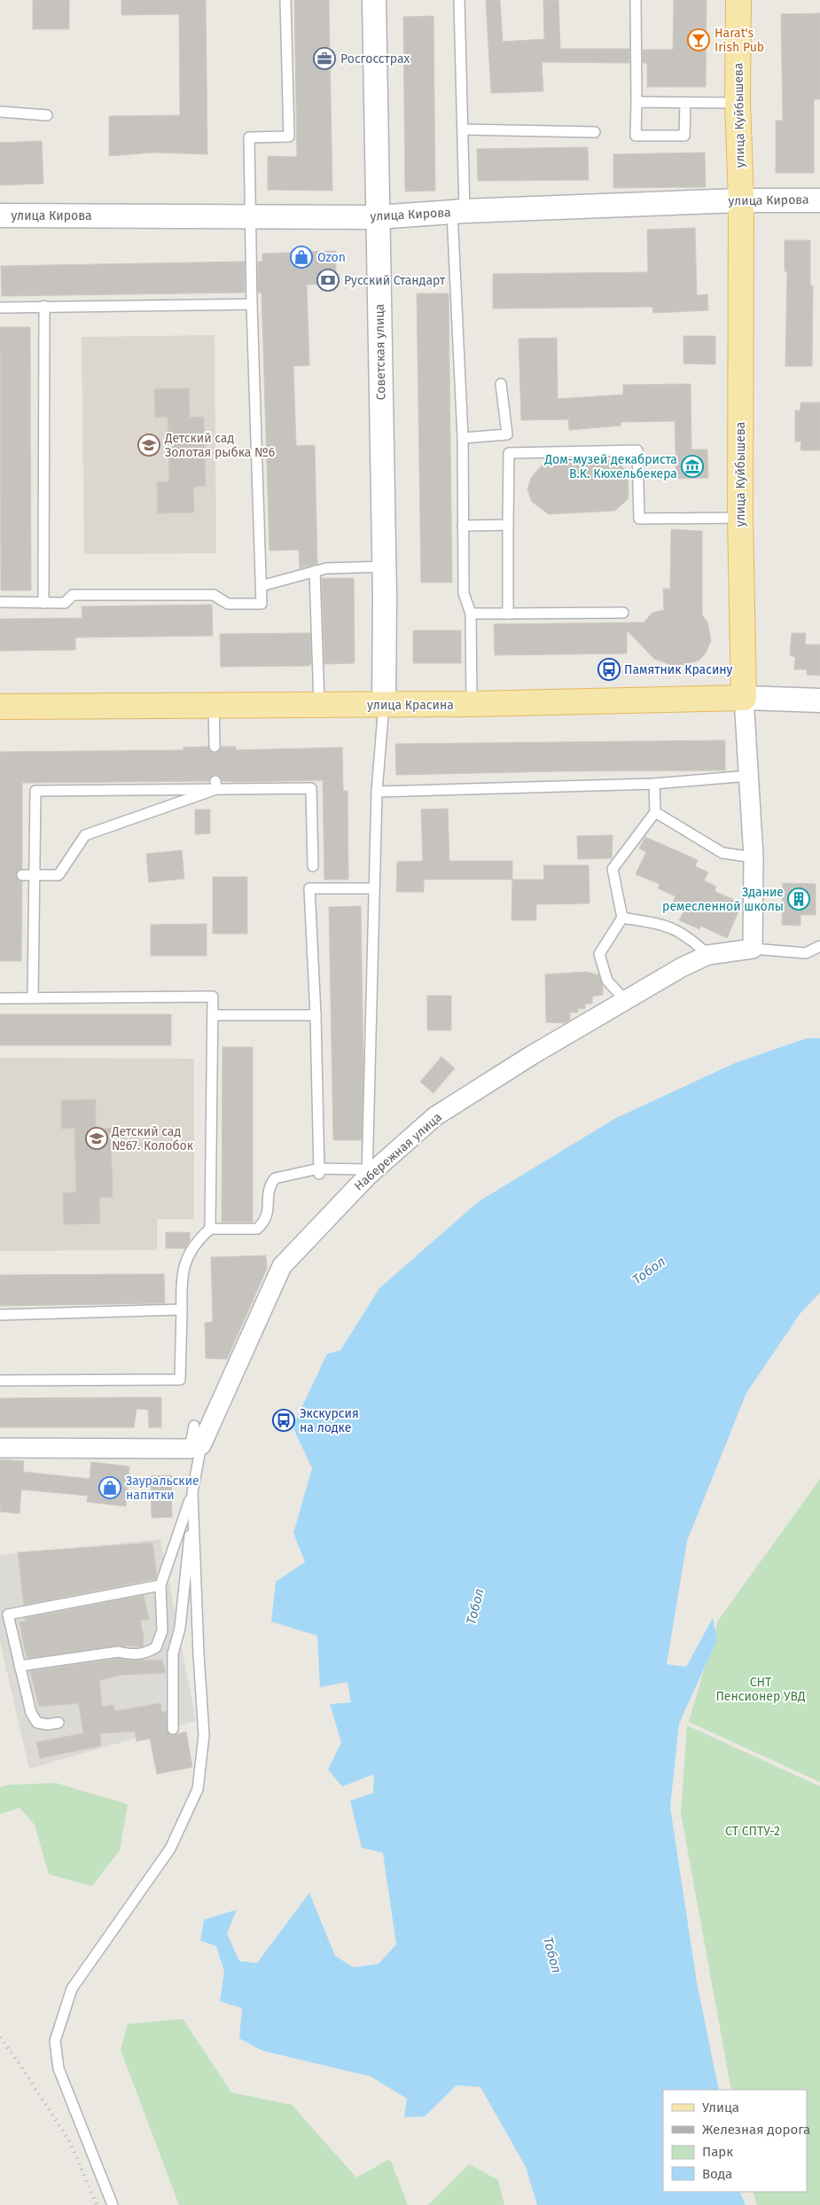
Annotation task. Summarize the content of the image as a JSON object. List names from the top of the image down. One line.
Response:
{"streets":{"main road":["улица Куйбышева","улица Красина"],"street":["улица Кирова","Советская улица","Набережная улица"]},"crossings":[["улица Куйбышева","улица Кирова"],["улица Куйбышева","улица Красина"],["улица Куйбышева","Набережная улица"],["улица Кирова","Советская улица"],["Советская улица","улица Красина"]],"water":["Тобол"],"parks":["СНТ Пенсионер УВД","СТ СПТУ-2"],"places":{"bar":["Harat's Irish Pub"],"office":["Росгосстрах"],"shop":["Ozon","Зауральские напитки"],"bank":["Русский Стандарт"],"school or university":["Детский сад Золотая рыбка №6","Детский сад №67. Колобок"],"museum":["Дом-музей декабриста В.К. Кюхельбекера"],"bus stop":["Памятник Красину","Экскурсия на лодке"],"building":["Здание ремесленной школы"]},"legend":["Улица","Железная дорога","Парк","Вода"]}
